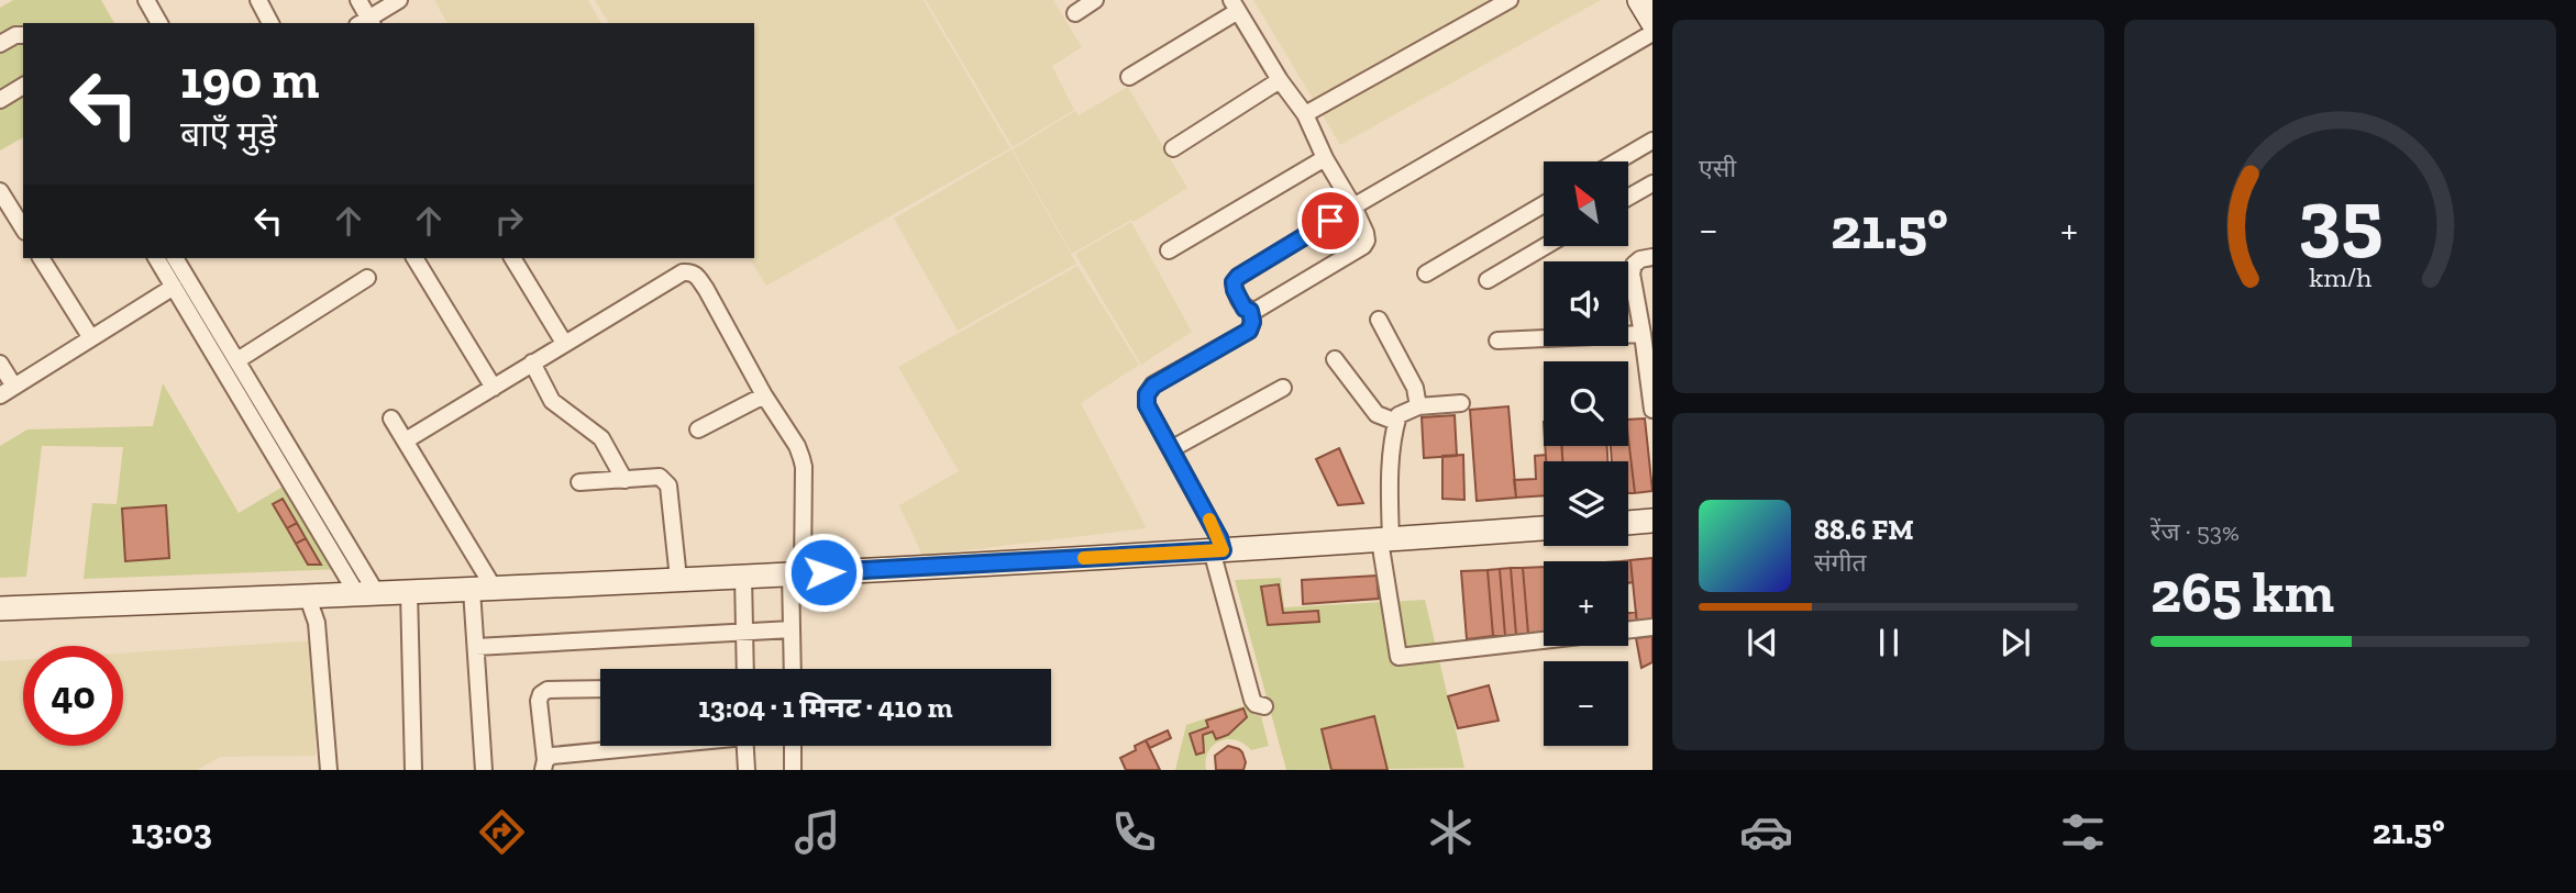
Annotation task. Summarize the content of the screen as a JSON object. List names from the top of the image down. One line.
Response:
{"north":"top left","page":{"tile":["एसी",["रेंज · 53%","265 km"]],"turn":["190 m","बाएँ मुड़ें"],"map_buttons":["+","−"],"heat":["−","21.5°","+"],"song":["88.6 FM","संगीत"],"limit":"40","trip":"13:04 · 1 मिनट · 410 m","tabs":["13:03","21.5°"],"gauge":["35","km/h"]}}
